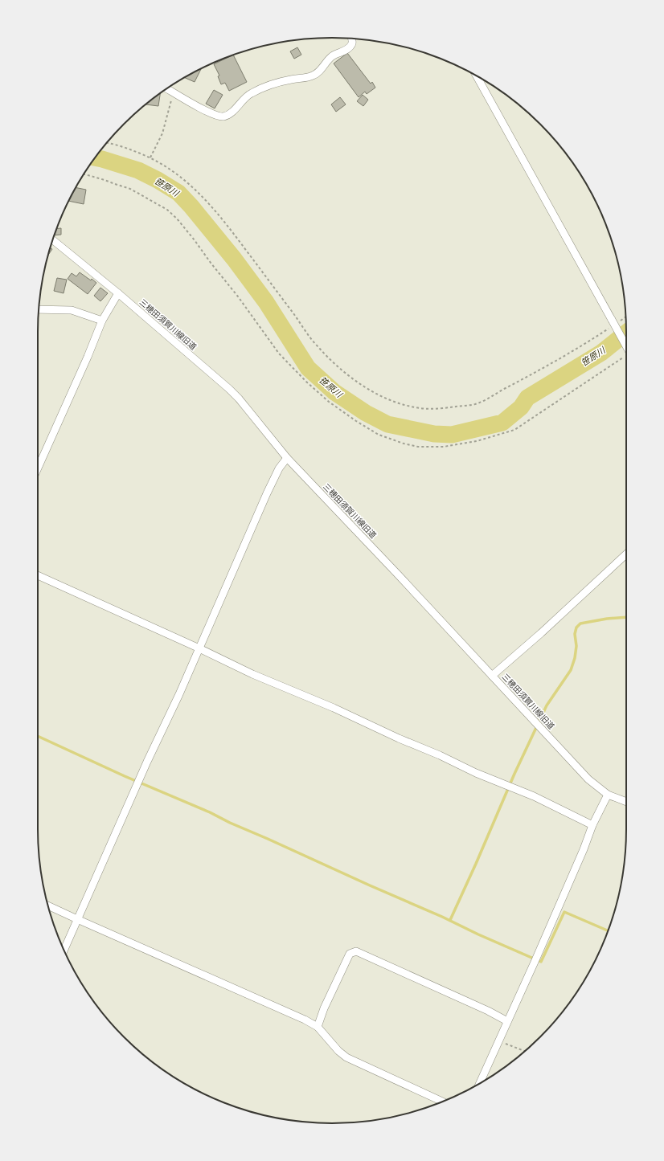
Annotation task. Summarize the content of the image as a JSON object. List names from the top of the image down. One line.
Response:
{"streets":{"street":["三穂田須賀川線旧道"]},"water":["笹原川"]}
